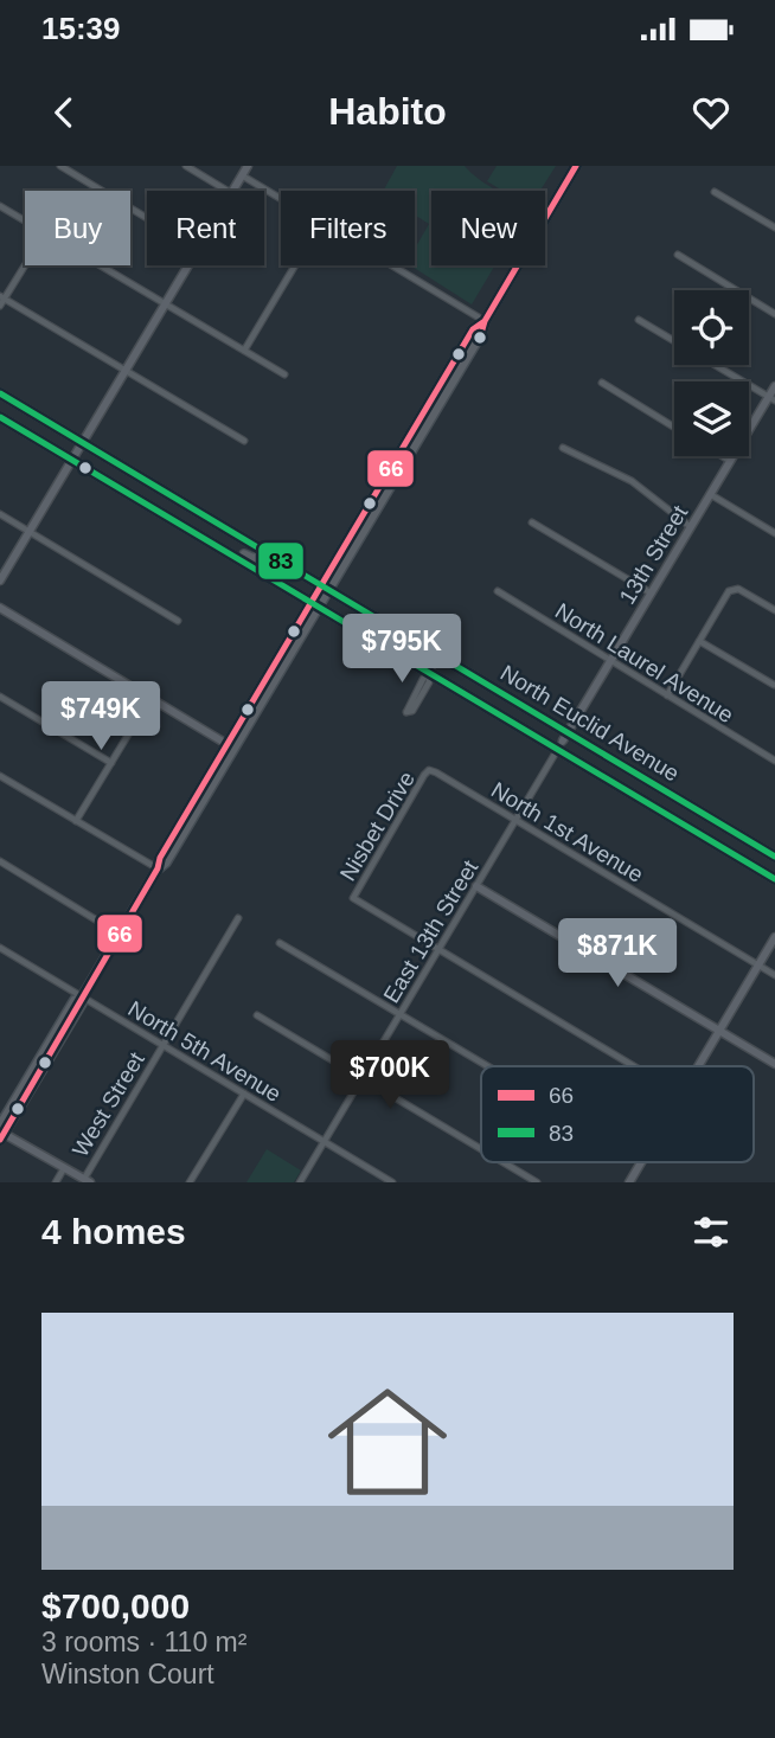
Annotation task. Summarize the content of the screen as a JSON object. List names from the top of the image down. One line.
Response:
{"streets":{"main road":["North Euclid Avenue"],"street":["13th Street","North Laurel Avenue","Nisbet Drive","North 1st Avenue","East 13th Street","North 5th Avenue","West Street"]},"crossings":[["13th Street","North Laurel Avenue"],["13th Street","North Euclid Avenue"],["13th Street","East 13th Street"],["North Euclid Avenue","East 13th Street"],["Nisbet Drive","North 1st Avenue"],["Nisbet Drive","East 13th Street"],["North 1st Avenue","East 13th Street"],["East 13th Street","North 5th Avenue"],["North 5th Avenue","West Street"]],"lines":["transit line 66","transit line 83"],"legend":["66","83"],"page":{"status":"15:39","header":"Habito","chip":["Buy","Rent","Filters","New"],"price":["$795K","$749K","$871K","$700K"],"heading":"4 homes","list":[{"name":"$700,000","note":"3 rooms · 110 m² · Winston Court"}]}}
